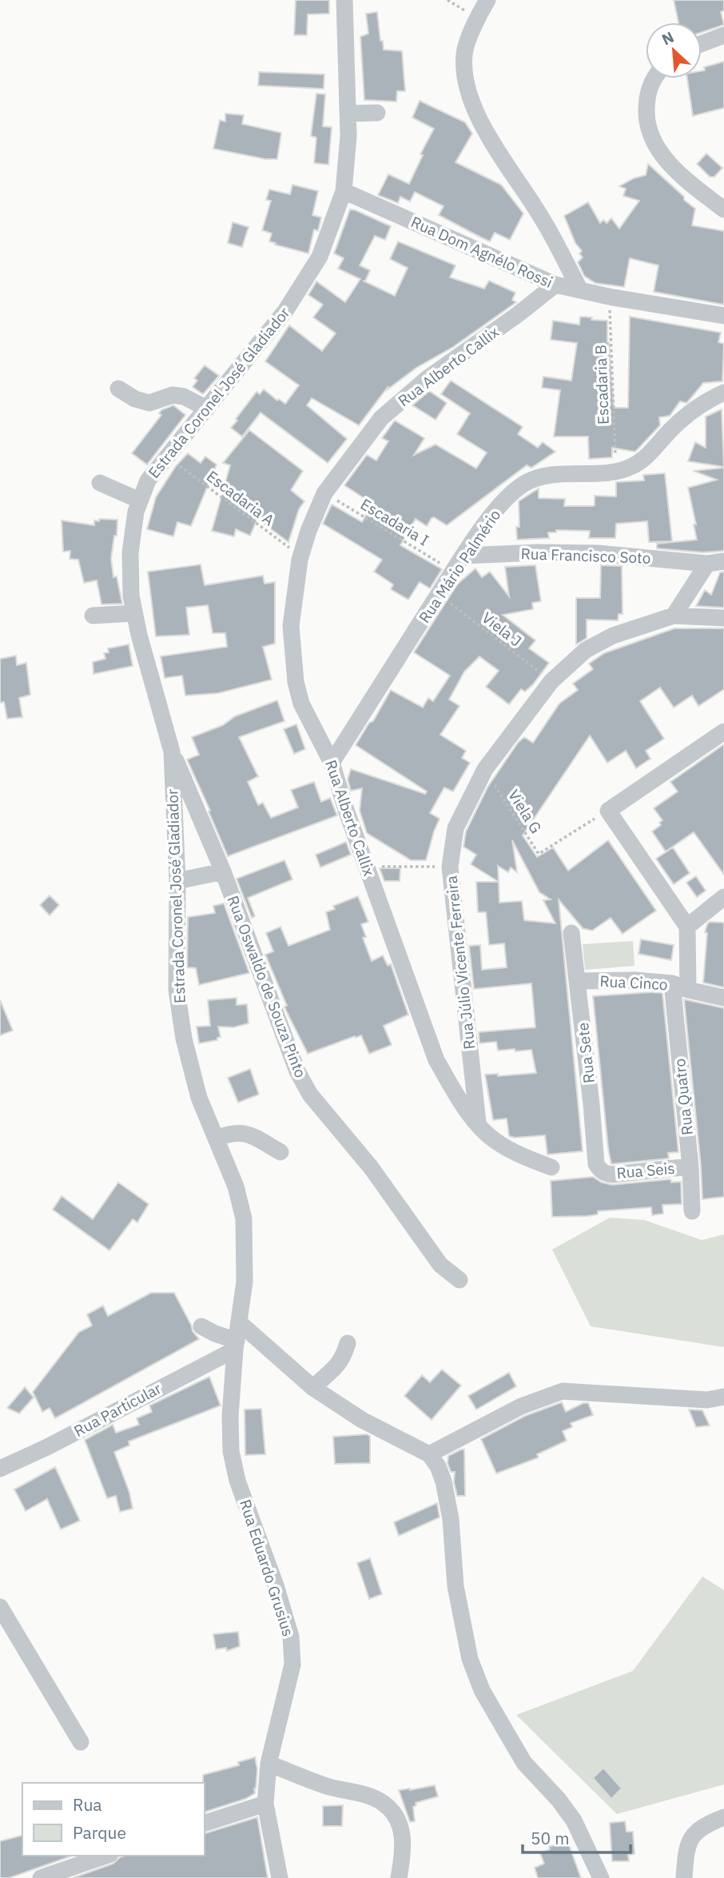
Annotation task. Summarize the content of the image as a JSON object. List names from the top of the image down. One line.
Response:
{"streets":{"street":["Rua Dom Agnélo Rossi","Rua Alberto Callix","Estrada Coronel José Gladiador","Rua Francisco Soto","Rua Mário Palmério","Rua Júlio Vicente Ferreira","Rua Cinco","Rua Oswaldo de Souza Pinto","Rua Sete","Rua Quatro","Rua Seis","Rua Particular","Rua Eduardo Grusius"],"path":["Escadaria B","Escadaria A","Escadaria I","Viela J","Viela G"]},"crossings":[["Rua Dom Agnélo Rossi","Rua Alberto Callix"],["Rua Dom Agnélo Rossi","Escadaria B"],["Rua Dom Agnélo Rossi","Estrada Coronel José Gladiador"],["Rua Alberto Callix","Escadaria A"],["Rua Alberto Callix","Escadaria I"],["Rua Alberto Callix","Rua Mário Palmério"],["Rua Alberto Callix","Rua Júlio Vicente Ferreira"],["Escadaria B","Rua Mário Palmério"],["Estrada Coronel José Gladiador","Escadaria A"],["Estrada Coronel José Gladiador","Rua Oswaldo de Souza Pinto"],["Estrada Coronel José Gladiador","Rua Eduardo Grusius"],["Escadaria I","Rua Mário Palmério"],["Rua Francisco Soto","Rua Mário Palmério"],["Rua Mário Palmério","Viela J"],["Viela J","Rua Júlio Vicente Ferreira"],["Viela G","Rua Júlio Vicente Ferreira"],["Rua Cinco","Rua Sete"],["Rua Cinco","Rua Quatro"],["Rua Sete","Rua Seis"],["Rua Quatro","Rua Seis"],["Rua Particular","Rua Eduardo Grusius"]],"legend":["Rua","Parque"],"scale_bar":"50 m","north":"top left"}
